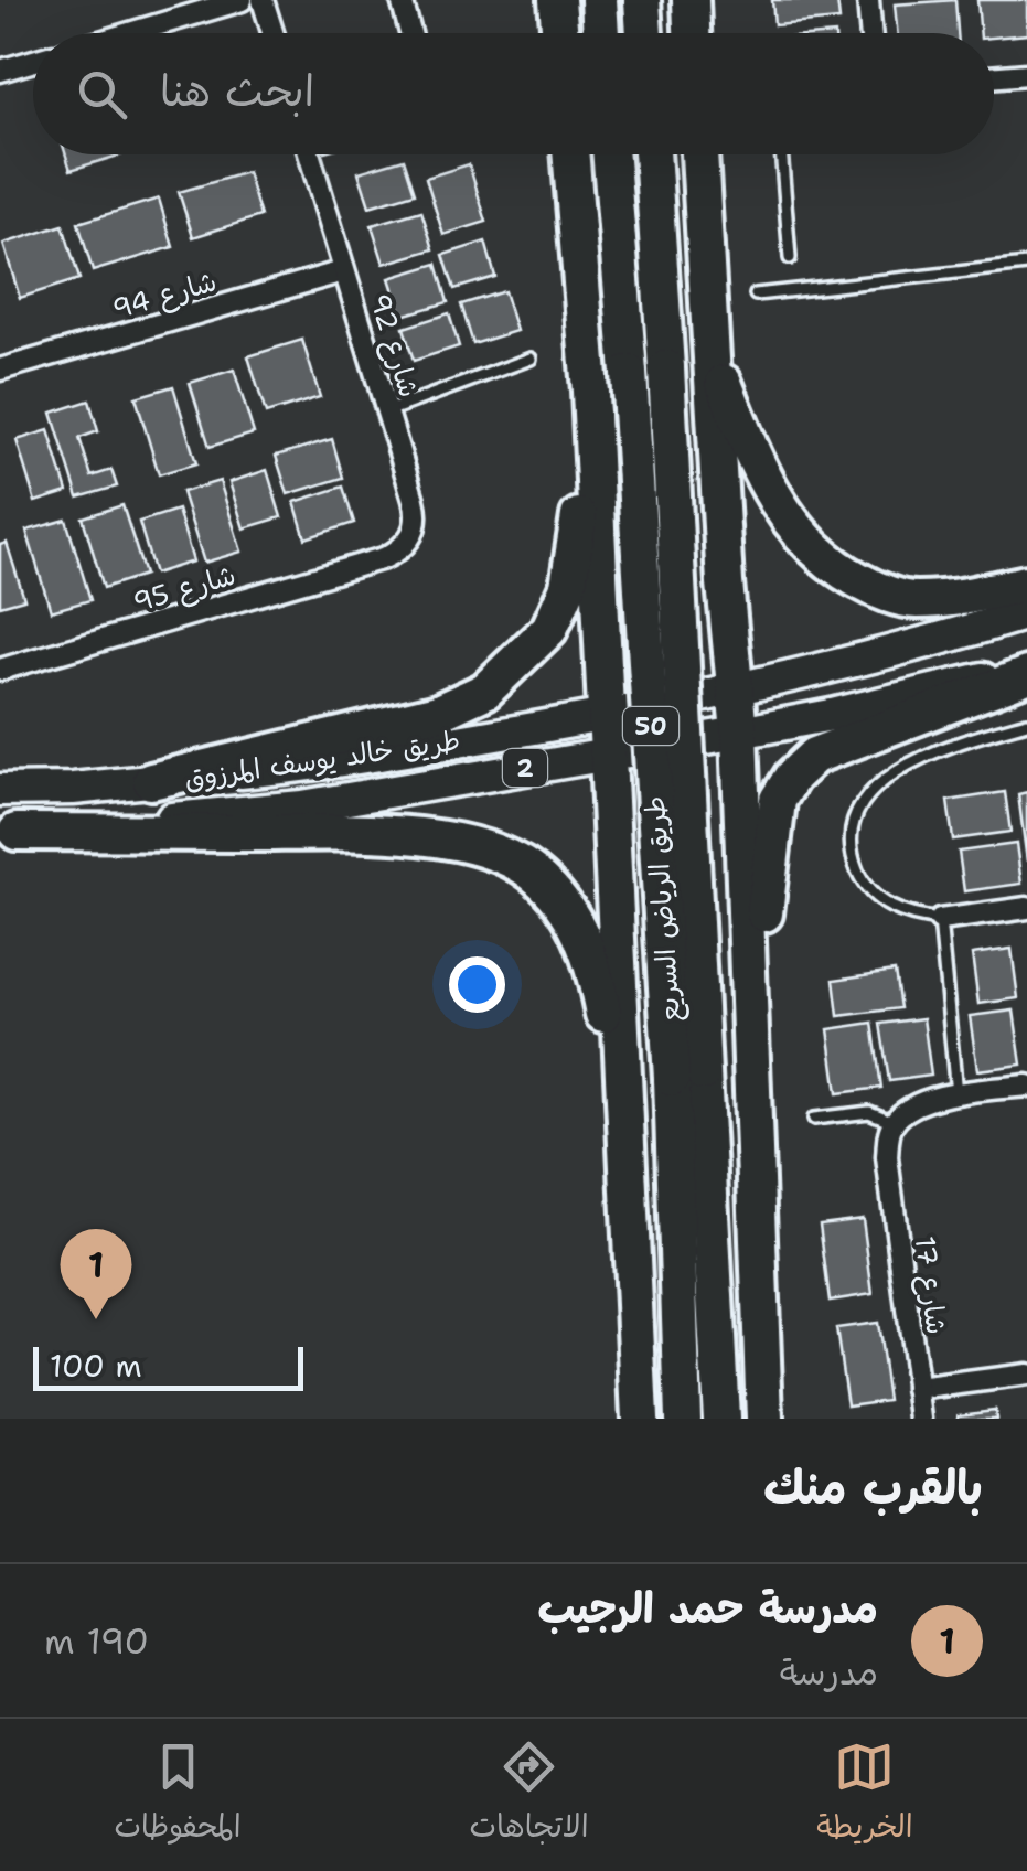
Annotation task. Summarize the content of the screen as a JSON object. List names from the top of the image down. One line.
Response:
{"streets":{"highway":["50","طريق الرياض السريع"],"main road":["طريق خالد يوسف المرزوق","2"],"street":["شارع 94","شارع 92","شارع 95","شارع 17"]},"crossings":[["شارع 94","شارع 92"],["شارع 92","شارع 95"]],"scale_bar":"100 m","page":{"search":"ابحث هنا","pins":"1","scale":"100 m","heading":"بالقرب منك","list":[{"mark":"1","name":"مدرسة حمد الرجيب","note":"مدرسة","value":"190 m"}],"nav":["الخريطة","الاتجاهات","المحفوظات"]}}
